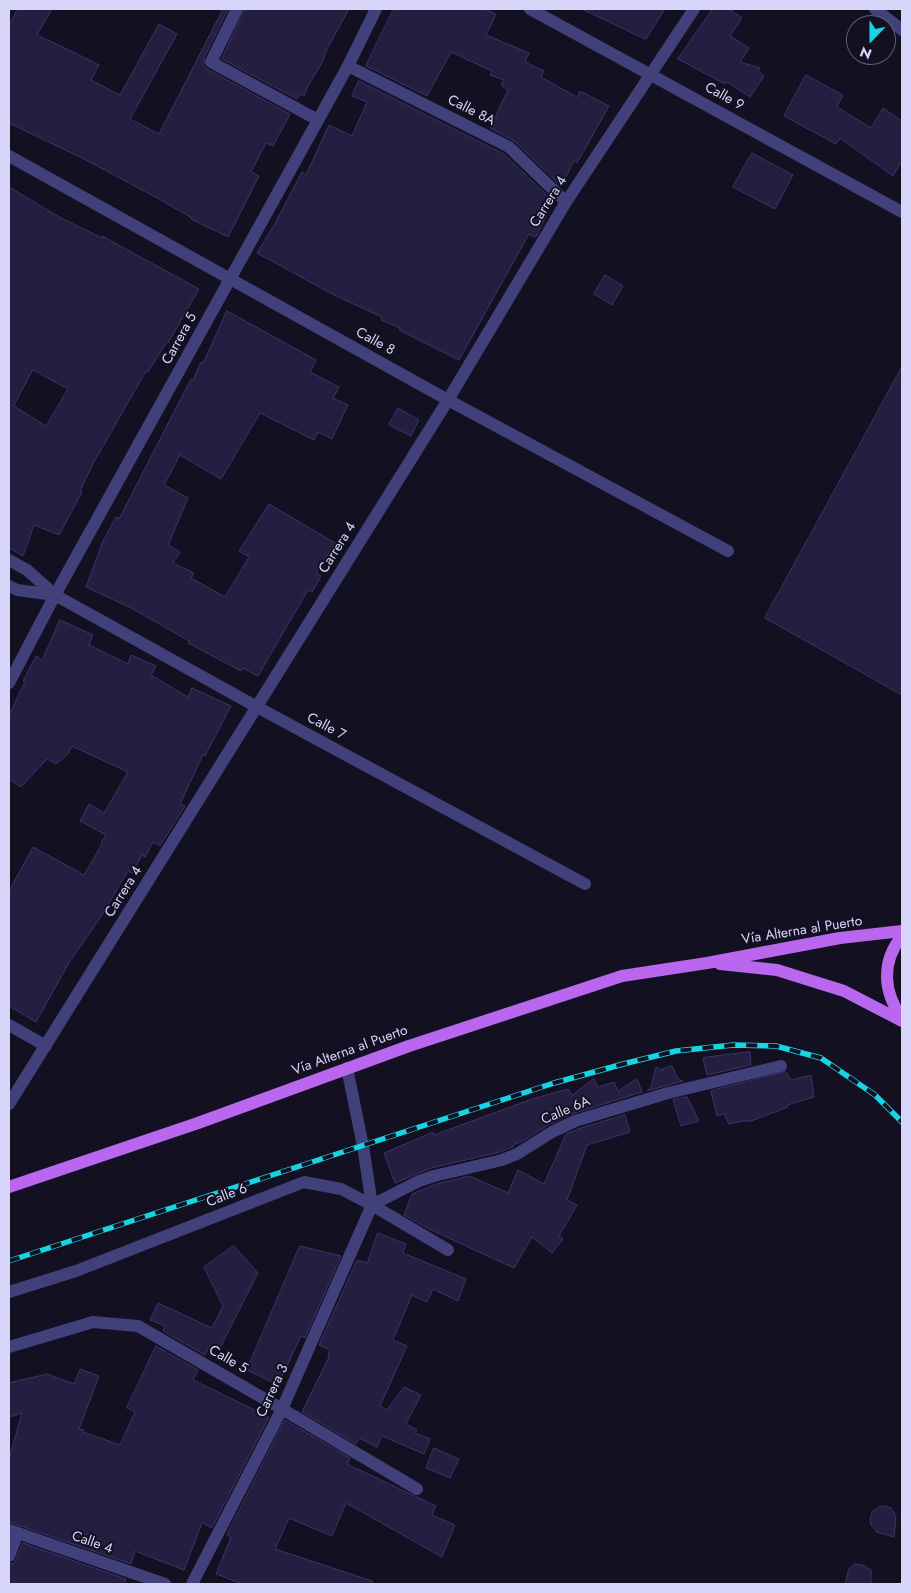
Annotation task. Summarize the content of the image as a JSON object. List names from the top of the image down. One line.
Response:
{"streets":{"main road":["Vía Alterna al Puerto"],"street":["Calle 9","Calle 8A","Carrera 4","Carrera 5","Calle 8","Calle 7","Calle 6A","Calle 6","Calle 5","Carrera 3","Calle 4"]},"crossings":[["Calle 9","Carrera 4"],["Calle 8A","Carrera 4"],["Calle 8A","Carrera 5"],["Carrera 4","Calle 8"],["Carrera 4","Calle 7"],["Carrera 5","Calle 8"],["Carrera 5","Calle 7"],["Calle 6A","Calle 6"],["Calle 6A","Carrera 3"],["Calle 6","Carrera 3"],["Calle 5","Carrera 3"]],"north":"bottom"}
